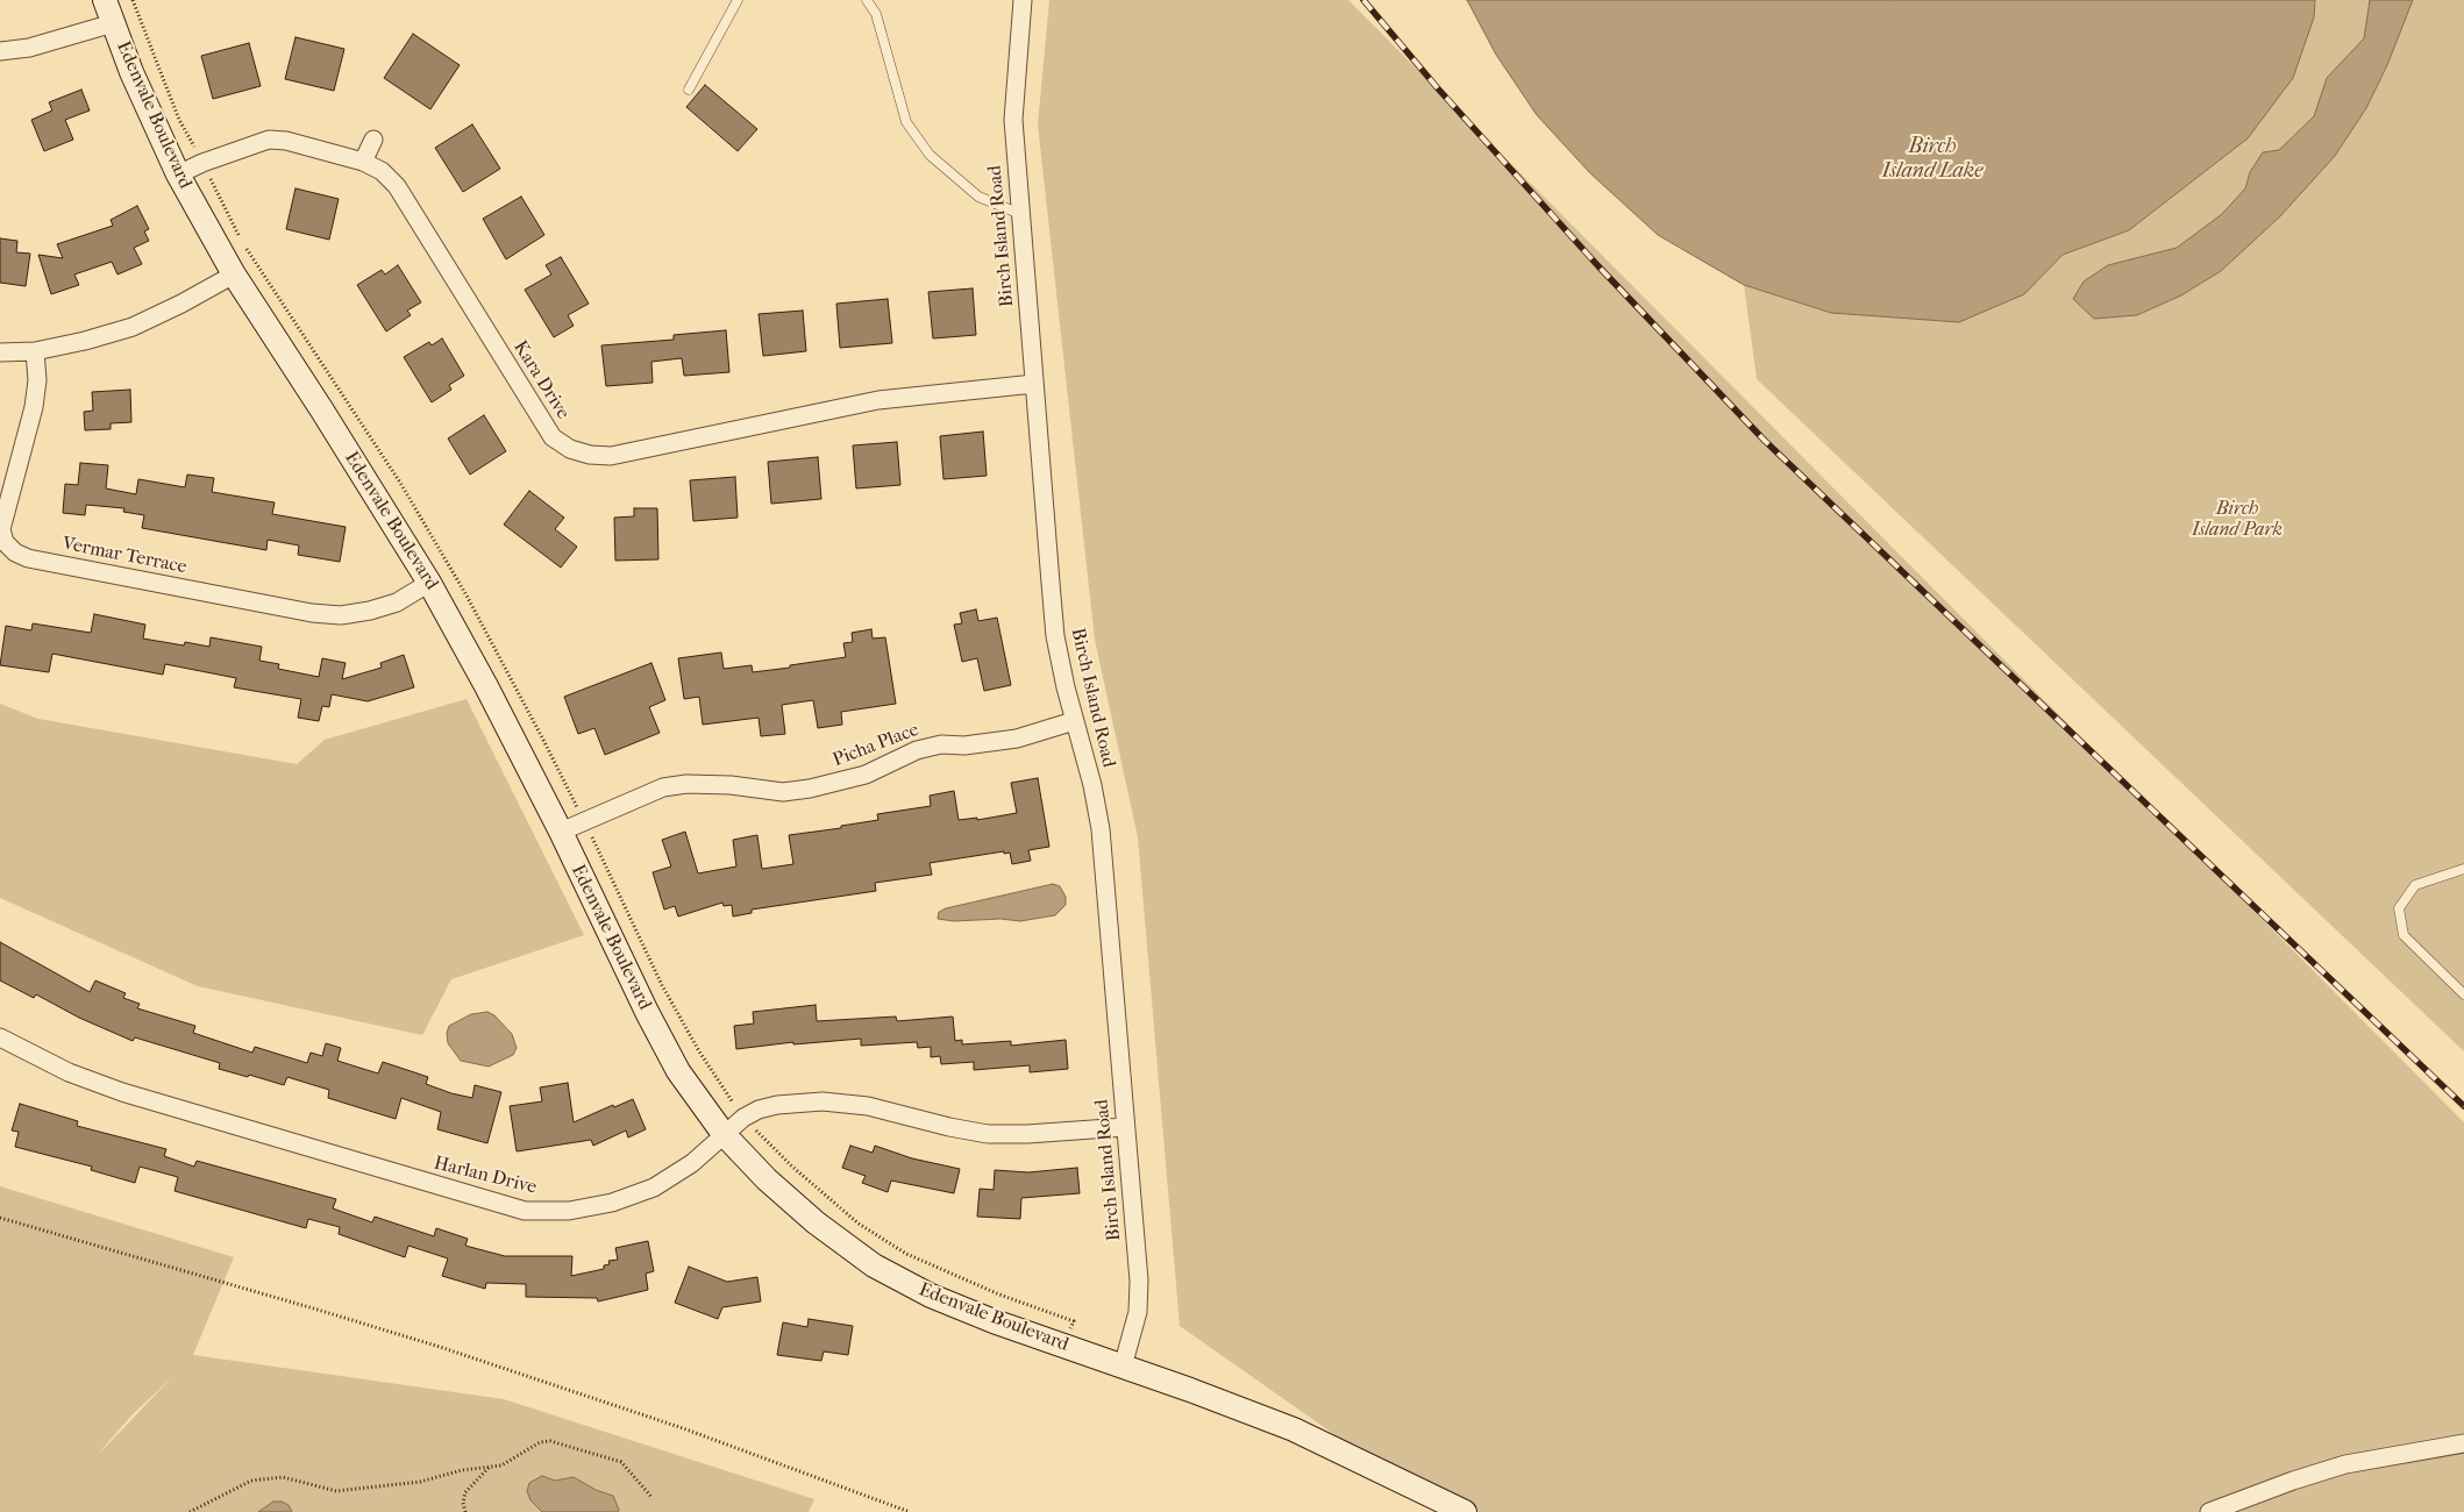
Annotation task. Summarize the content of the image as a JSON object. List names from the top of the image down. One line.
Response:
{"streets":{"street":["Edenvale Boulevard","Birch Island Road","Kara Drive","Vermar Terrace","Picha Place","Harlan Drive"]},"crossings":[["Edenvale Boulevard","Birch Island Road"],["Edenvale Boulevard","Kara Drive"],["Edenvale Boulevard","Vermar Terrace"],["Edenvale Boulevard","Picha Place"],["Edenvale Boulevard","Harlan Drive"],["Birch Island Road","Kara Drive"],["Birch Island Road","Picha Place"],["Birch Island Road","Harlan Drive"]],"water":["Birch Island Lake"],"parks":["Birch Island Park"]}
